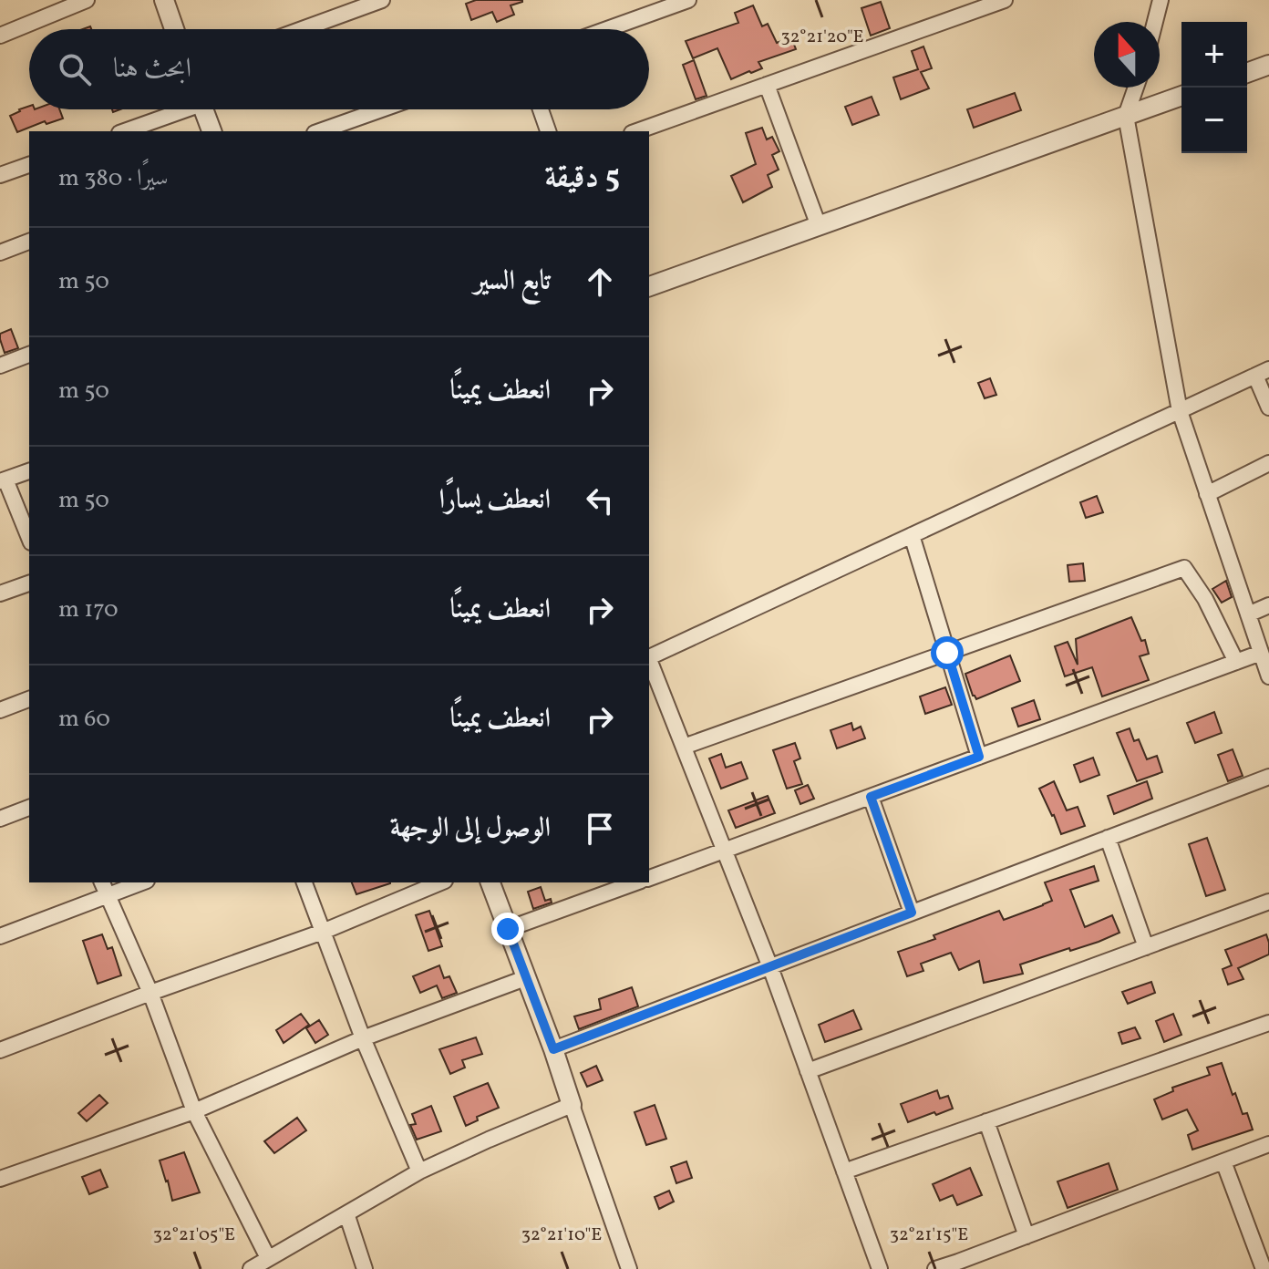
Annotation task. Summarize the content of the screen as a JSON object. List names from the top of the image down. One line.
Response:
{"north":"top","page":{"map_buttons":["+","−"],"search":"ابحث هنا","heading":["5 دقيقة","سيرًا · 380 m"],"list":[["تابع السير","50 m"],["انعطف يمينًا","50 m"],["انعطف يسارًا","50 m"],["انعطف يمينًا","170 m"],["انعطف يمينًا","60 m"],"الوصول إلى الوجهة"]},"coordinates":["32°21'20\"E","32°21'05\"E","32°21'10\"E","32°21'15\"E"]}
